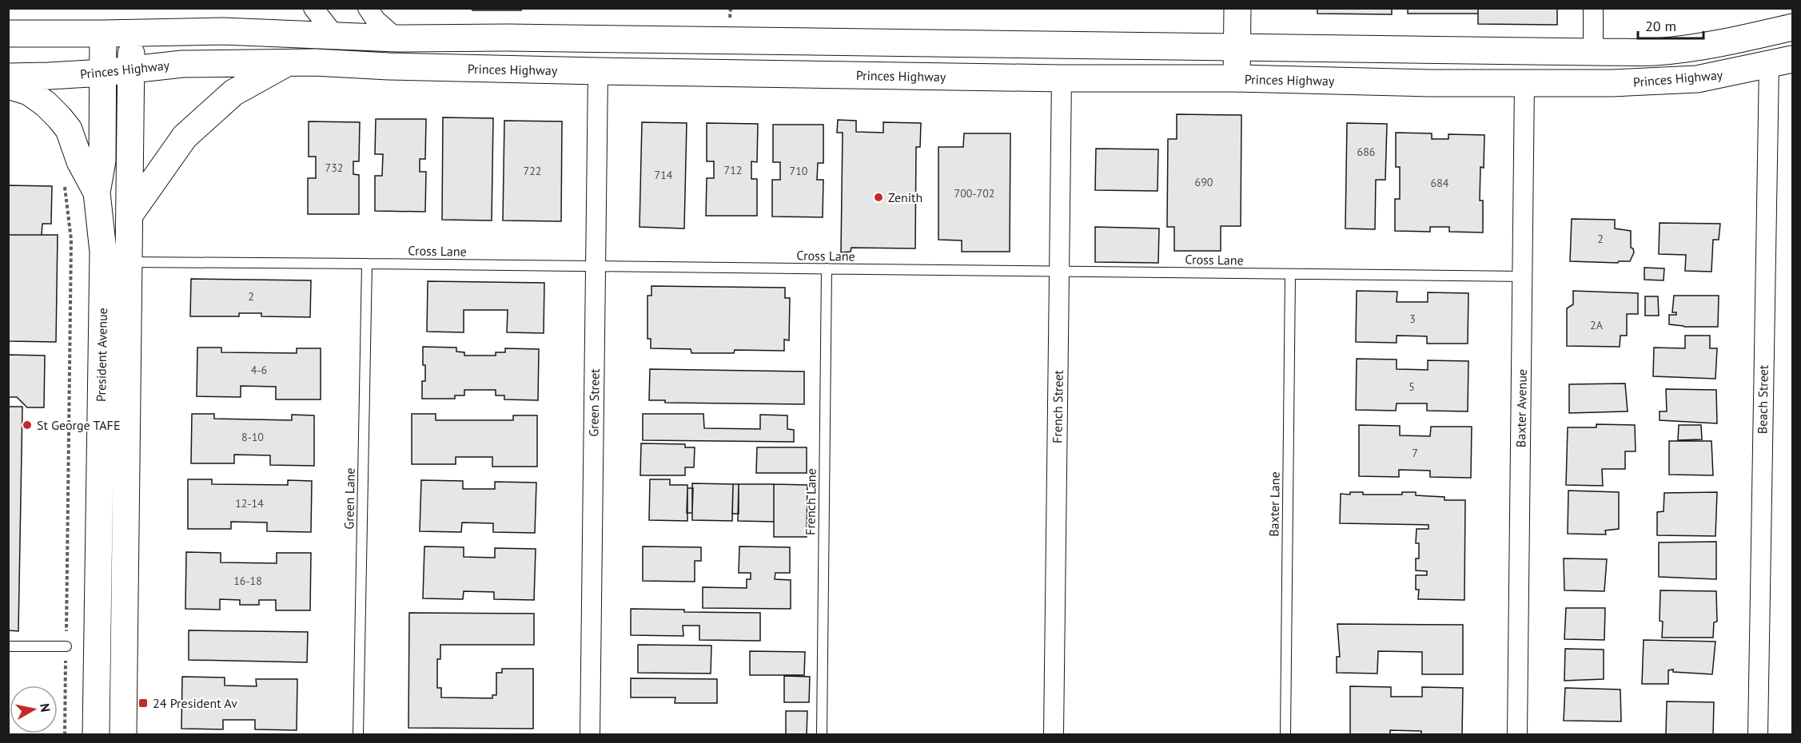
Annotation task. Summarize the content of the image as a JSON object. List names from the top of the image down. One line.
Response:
{"streets":{"main road":["Princes Highway","President Avenue"],"street":["Beach Street","Green Street","French Street","Baxter Avenue"],"lane":["Cross Lane","Green Lane","French Lane","Baxter Lane"]},"crossings":[["Princes Highway","President Avenue"],["Princes Highway","Beach Street"],["Princes Highway","Green Street"],["Princes Highway","French Street"],["Princes Highway","Baxter Avenue"],["Cross Lane","President Avenue"],["Cross Lane","Green Street"],["Cross Lane","French Street"],["Cross Lane","Baxter Avenue"],["Cross Lane","Green Lane"],["Cross Lane","French Lane"],["Cross Lane","Baxter Lane"]],"places":{"other":["Zenith","St George TAFE"],"transit":["24 President Av"]},"house_numbers":["686","732","712","722","710","714","690","684","700-702","2","2","3","2A","4-6","5","8-10","7","12-14","16-18"],"scale_bar":"20 m","north":"right"}
